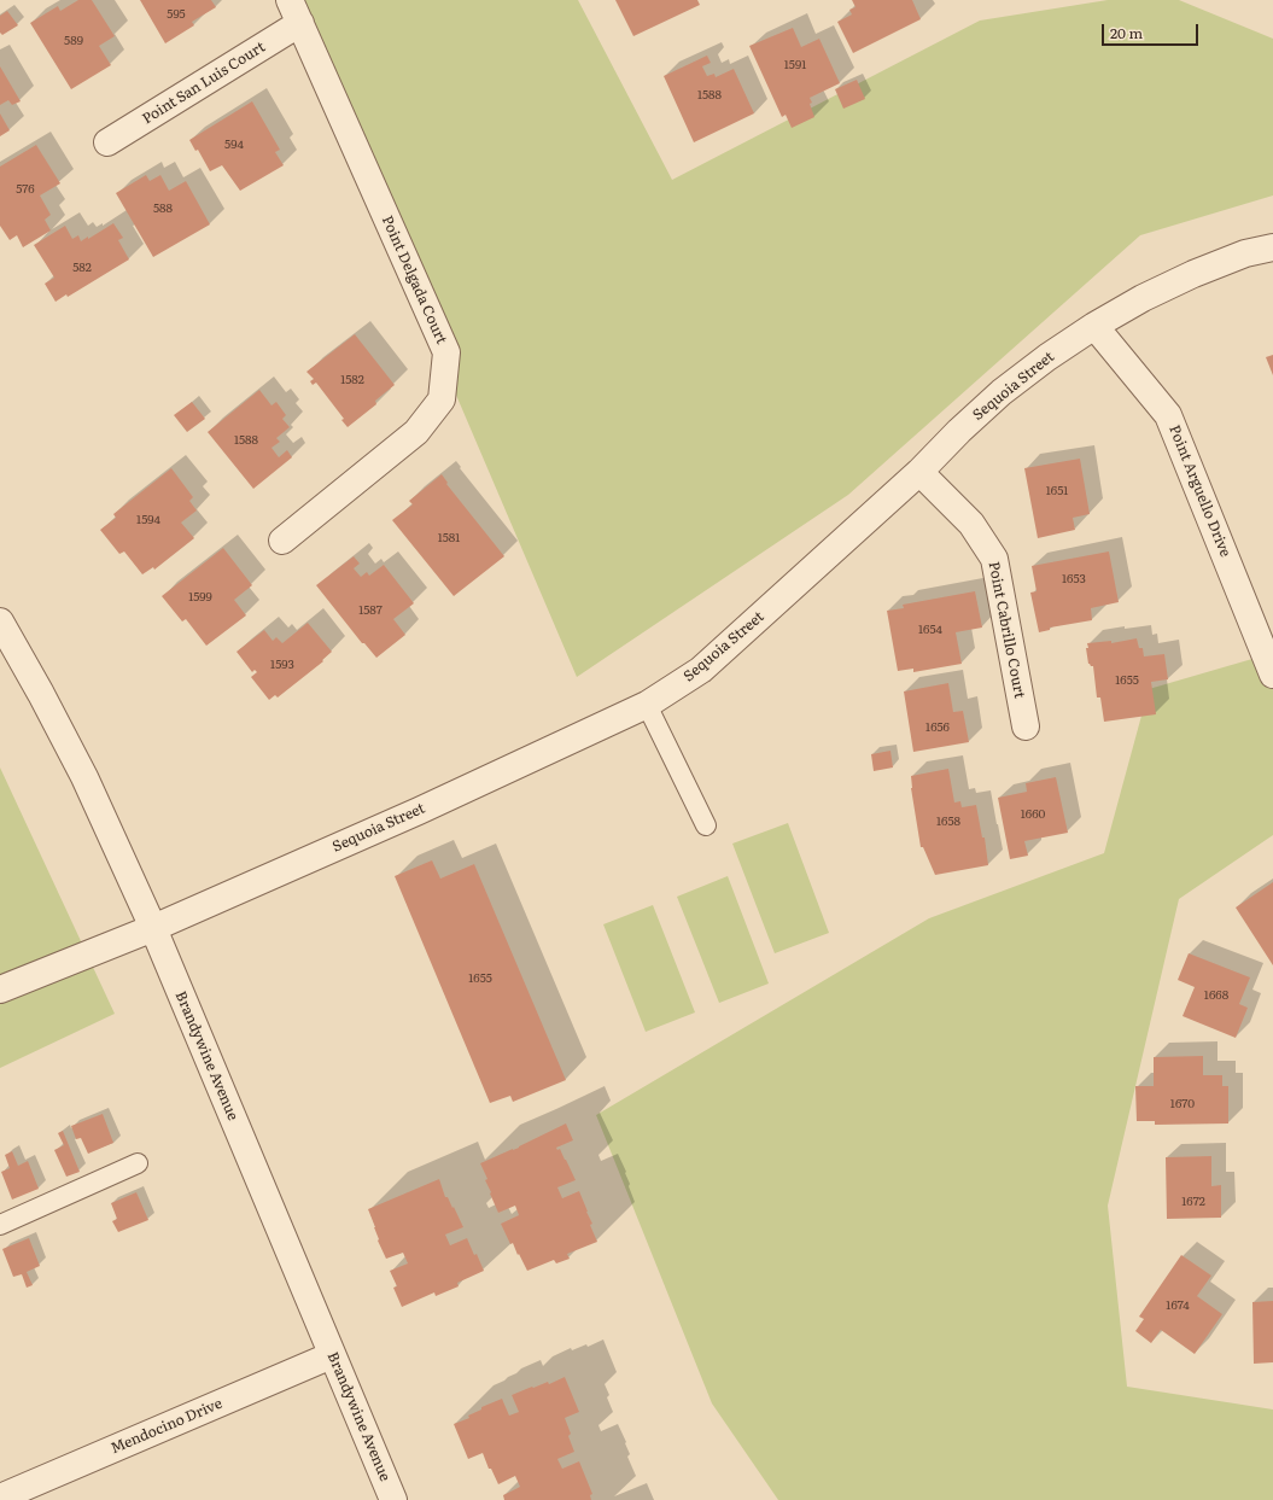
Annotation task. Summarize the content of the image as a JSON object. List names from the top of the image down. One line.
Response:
{"streets":{"street":["Point San Luis Court","Point Delgada Court","Sequoia Street","Point Arguello Drive","Point Cabrillo Court","Brandywine Avenue","Mendocino Drive"]},"crossings":[["Point San Luis Court","Point Delgada Court"],["Sequoia Street","Point Arguello Drive"],["Sequoia Street","Point Cabrillo Court"],["Sequoia Street","Brandywine Avenue"],["Brandywine Avenue","Mendocino Drive"]],"house_numbers":["595","589","1591","1588","594","576","588","582","1582","1588","1651","1594","1581","1653","1599","1587","1654","1593","1655","1656","1660","1658","1655","1668","1670","1672","1674"],"scale_bar":"20 m"}
